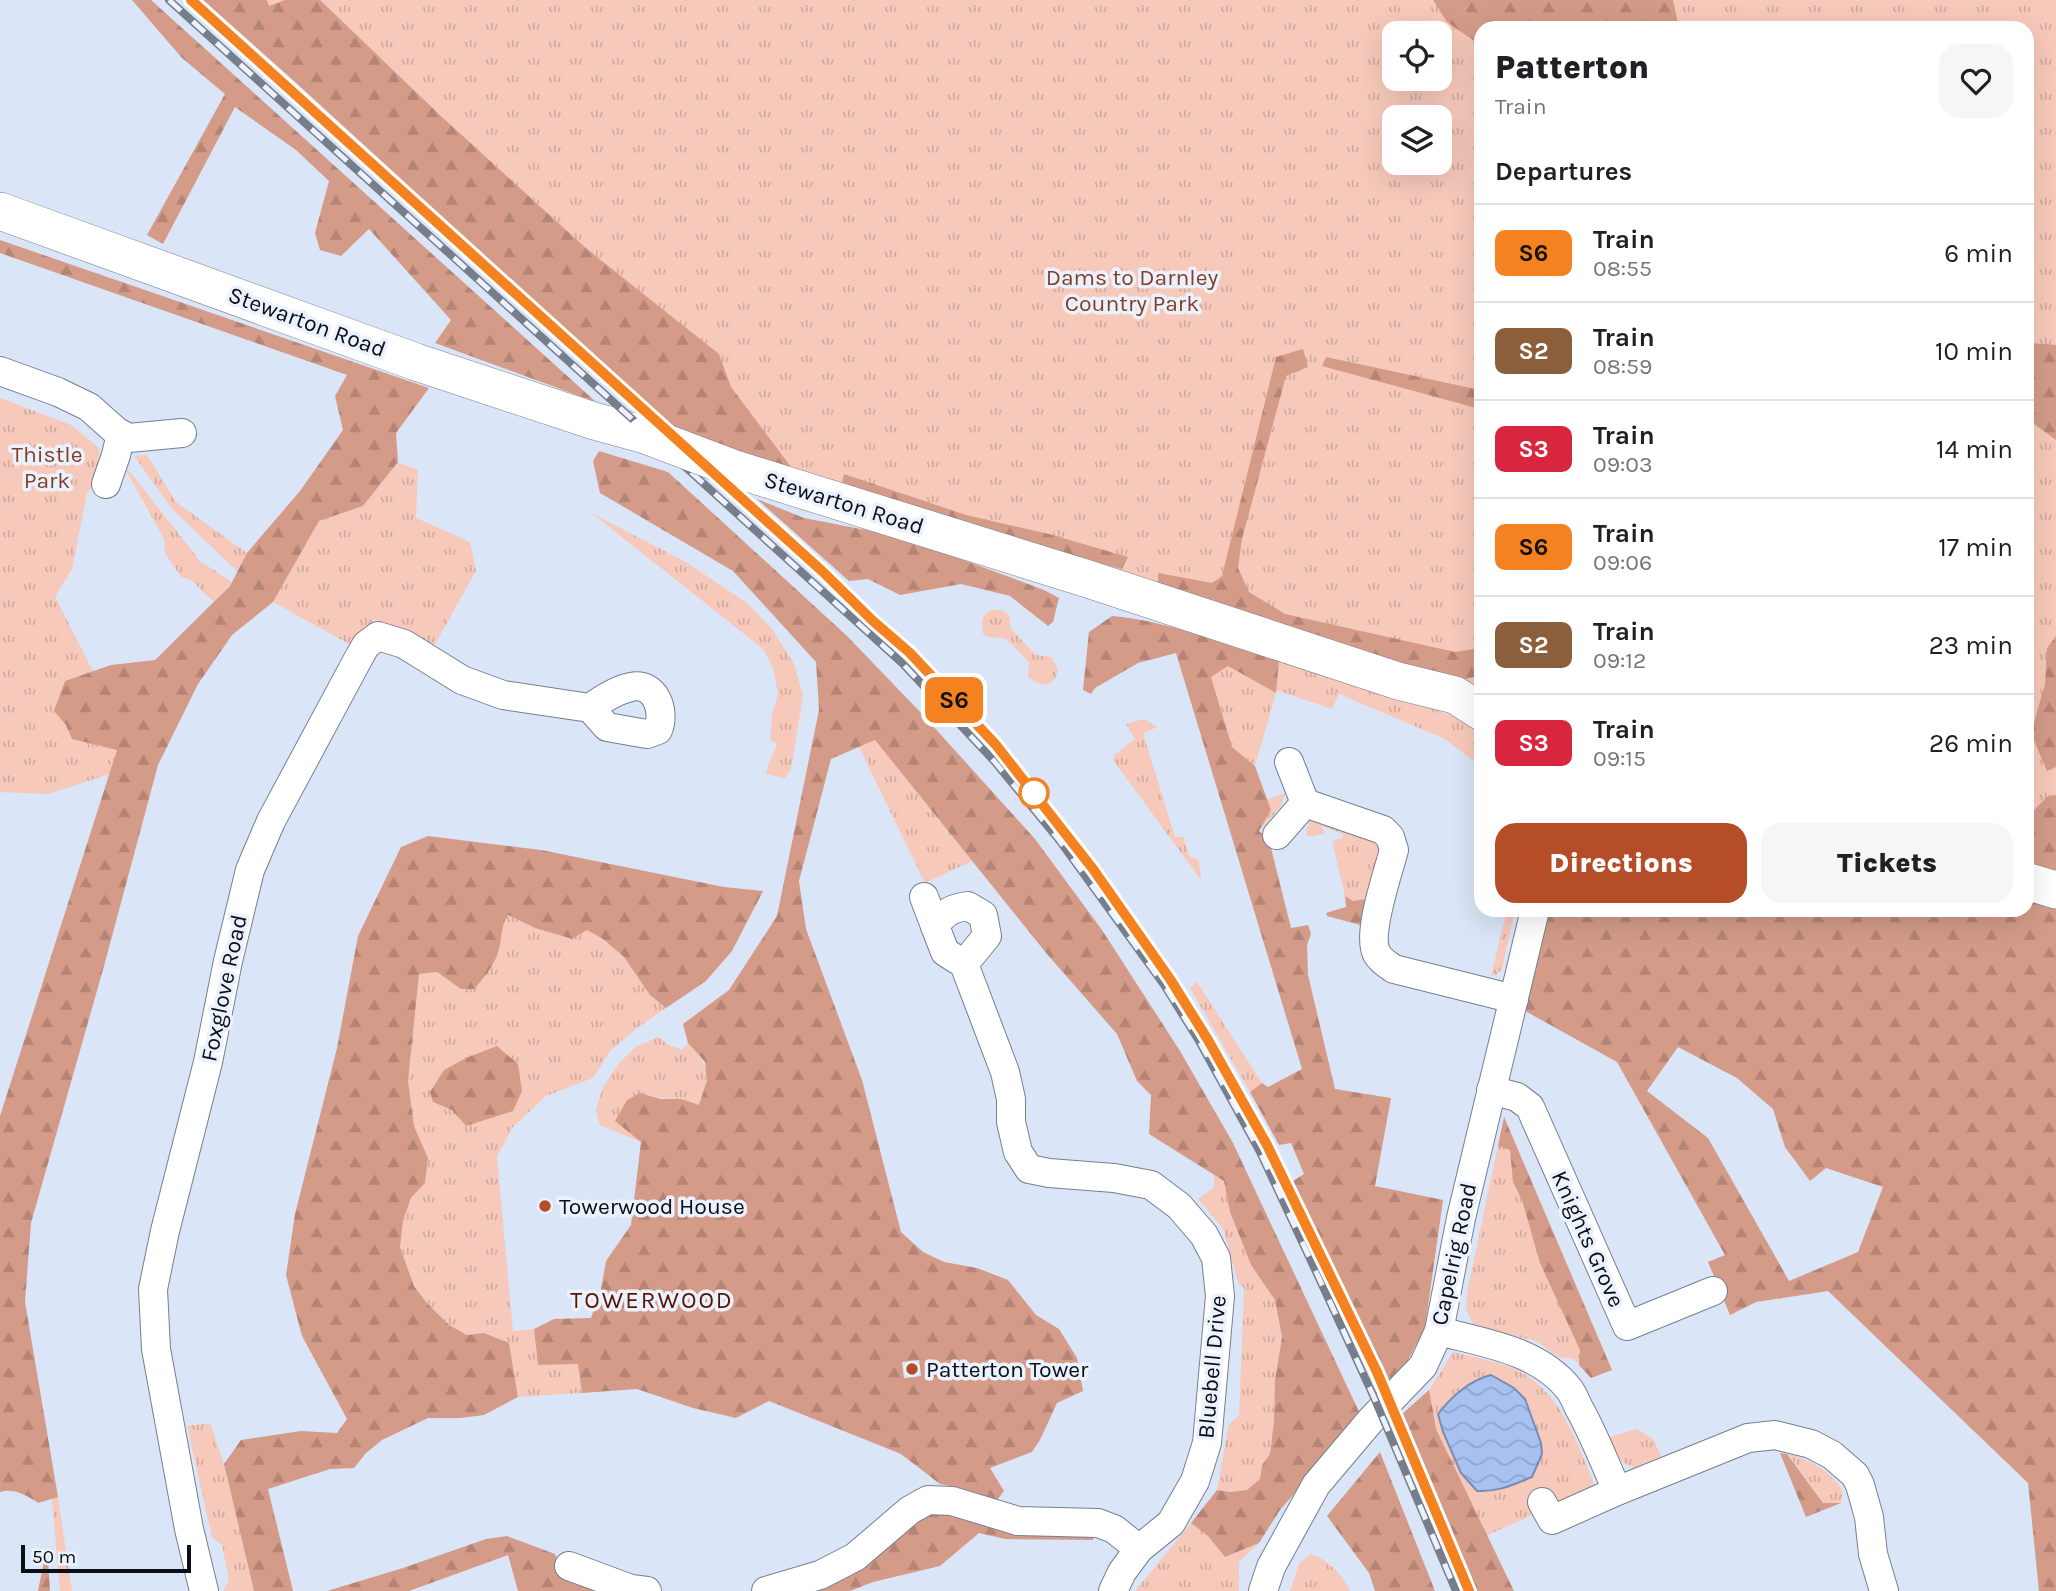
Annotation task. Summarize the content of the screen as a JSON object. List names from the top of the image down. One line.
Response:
{"streets":{"main road":["Stewarton Road"],"street":["Foxglove Road","Knights Grove","Capelrig Road","Bluebell Drive"]},"crossings":[["Knights Grove","Capelrig Road"]],"districts":["TOWERWOOD"],"parks":["Dams to Darnley Country Park","Thistle Park"],"places":["Towerwood House","Patterton Tower"],"scale_bar":"50 m","page":{"on_map":"S6","heading":[["Patterton","Train"],"Departures"],"list":[{"mark":"S6","name":"Train","note":"08:55","value":"6 min"},{"mark":"S2","name":"Train","note":"08:59","value":"10 min"},{"mark":"S3","name":"Train","note":"09:03","value":"14 min"},{"mark":"S6","name":"Train","note":"09:06","value":"17 min"},{"mark":"S2","name":"Train","note":"09:12","value":"23 min"},{"mark":"S3","name":"Train","note":"09:15","value":"26 min"}],"buttons":["Directions","Tickets"],"scale":"50 m"}}
